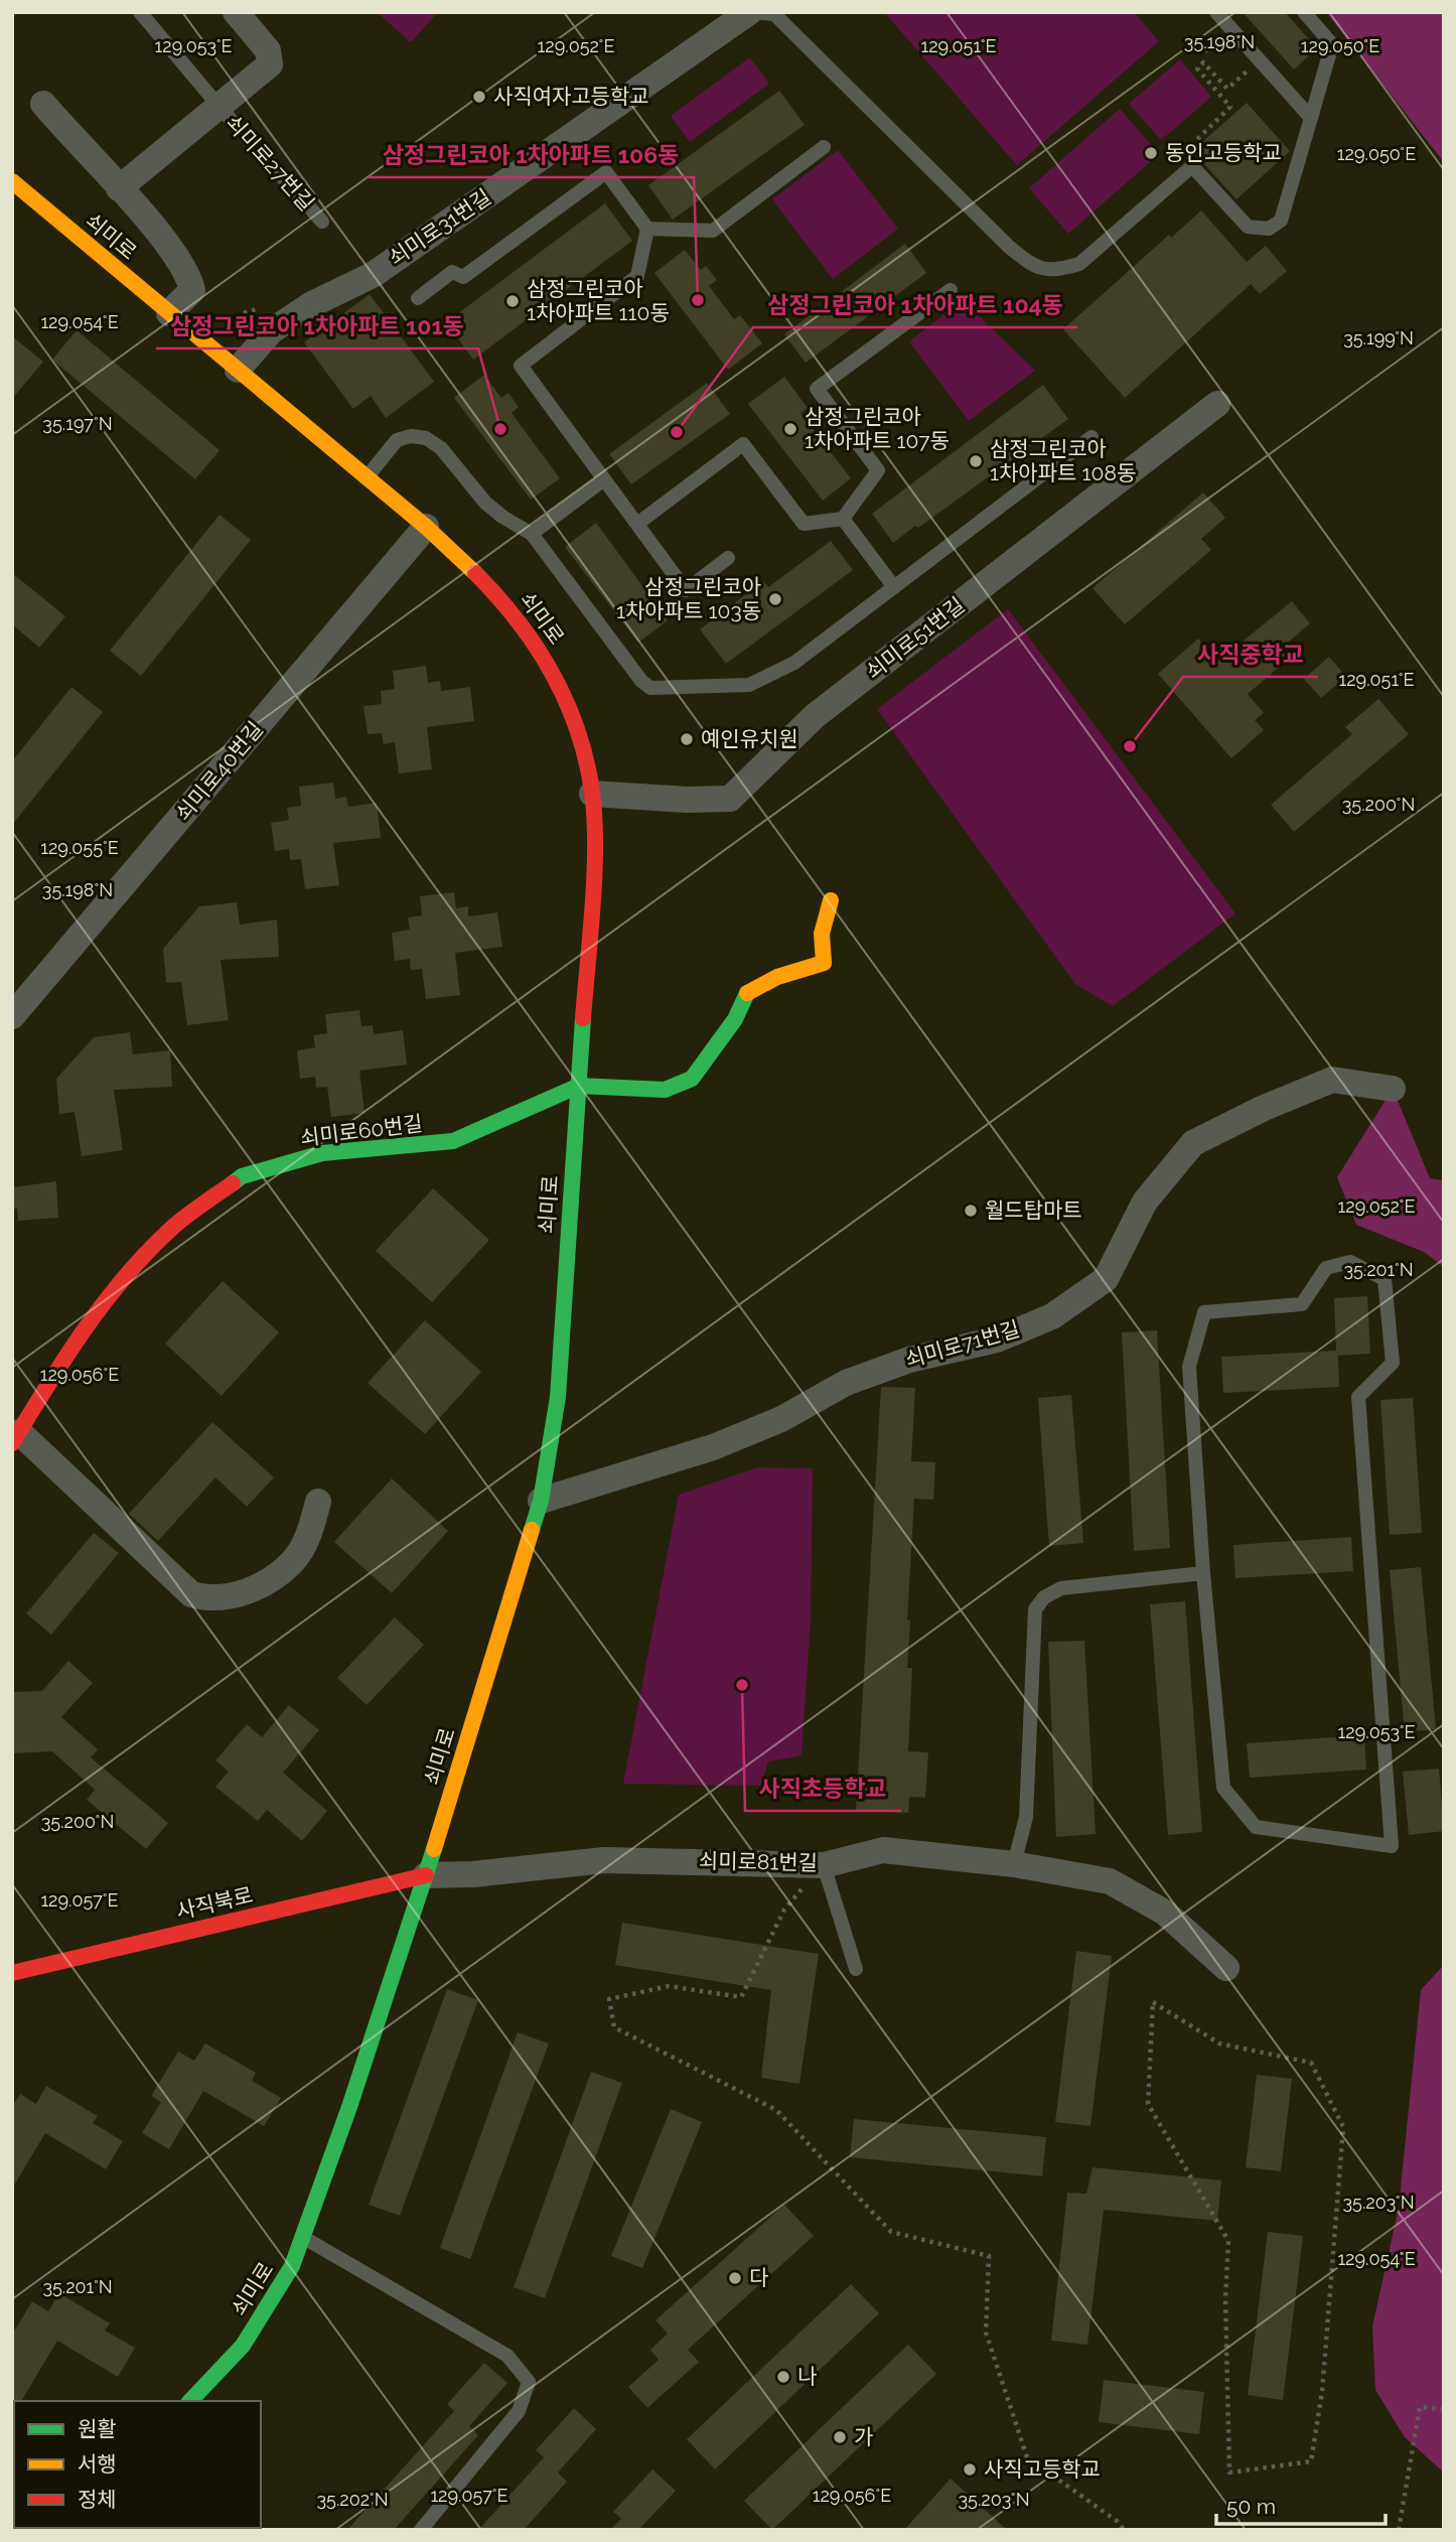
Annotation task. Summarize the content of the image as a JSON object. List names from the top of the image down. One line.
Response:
{"streets":{"main road":["쇠미로","쇠미로60번길","사직북로"],"street":["쇠미로27번길","쇠미로31번길","쇠미로51번길","쇠미로40번길","쇠미로71번길","쇠미로81번길"]},"crossings":[["쇠미로31번길","쇠미로"],["쇠미로","쇠미로51번길"],["쇠미로","쇠미로40번길"],["쇠미로","쇠미로60번길"],["쇠미로","쇠미로71번길"],["쇠미로","쇠미로81번길"],["쇠미로","사직북로"],["쇠미로81번길","사직북로"]],"places":["사직여자고등학교","동인고등학교","삼정그린코아 1차아파트 106동","삼정그린코아 1차아파트 110동","삼정그린코아 1차아파트 101동","삼정그린코아 1차아파트 107동","삼정그린코아 1차아파트 104동","삼정그린코아 1차아파트 108동","삼정그린코아 1차아파트 103동","예인유치원","사직중학교","월드탑마트","사직초등학교","다","나","가","사직고등학교"],"legend":["원활","서행","정체"],"scale_bar":"50 m","coordinates":["35.198°N","129.053°E","129.052°E","129.051°E","129.050°E","129.054°E","35.199°N","35.197°N","35.200°N","129.055°E","35.201°N","129.056°E","129.057°E","35.203°N","35.202°N"]}
